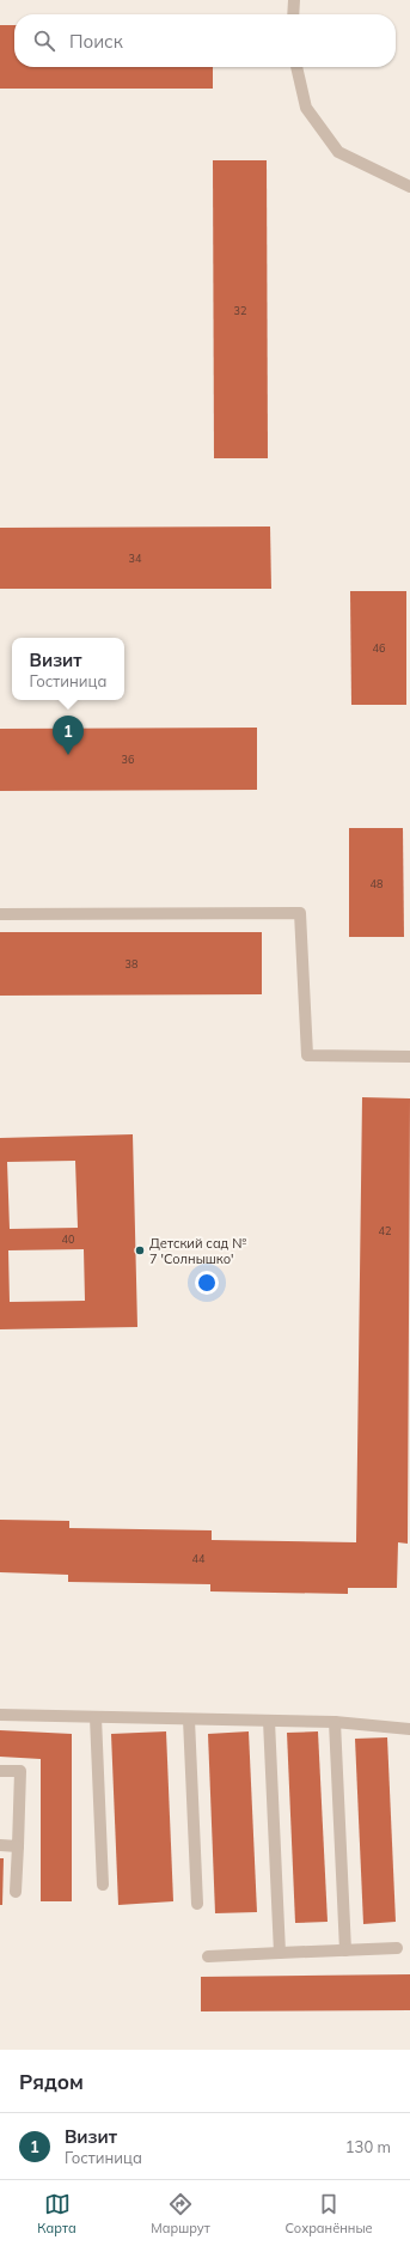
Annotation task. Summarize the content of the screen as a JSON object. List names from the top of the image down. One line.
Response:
{"places":["Детский сад № 7 'Солнышко'"],"house_numbers":["32","34","46","36","48","38","42","40","44"],"page":{"search":"Поиск","popup":["Визит","Гостиница"],"pins":"1","heading":"Рядом","list":[{"mark":"1","name":"Визит","note":"Гостиница","value":"130 m"}],"nav":["Карта","Маршрут","Сохранённые"]}}
